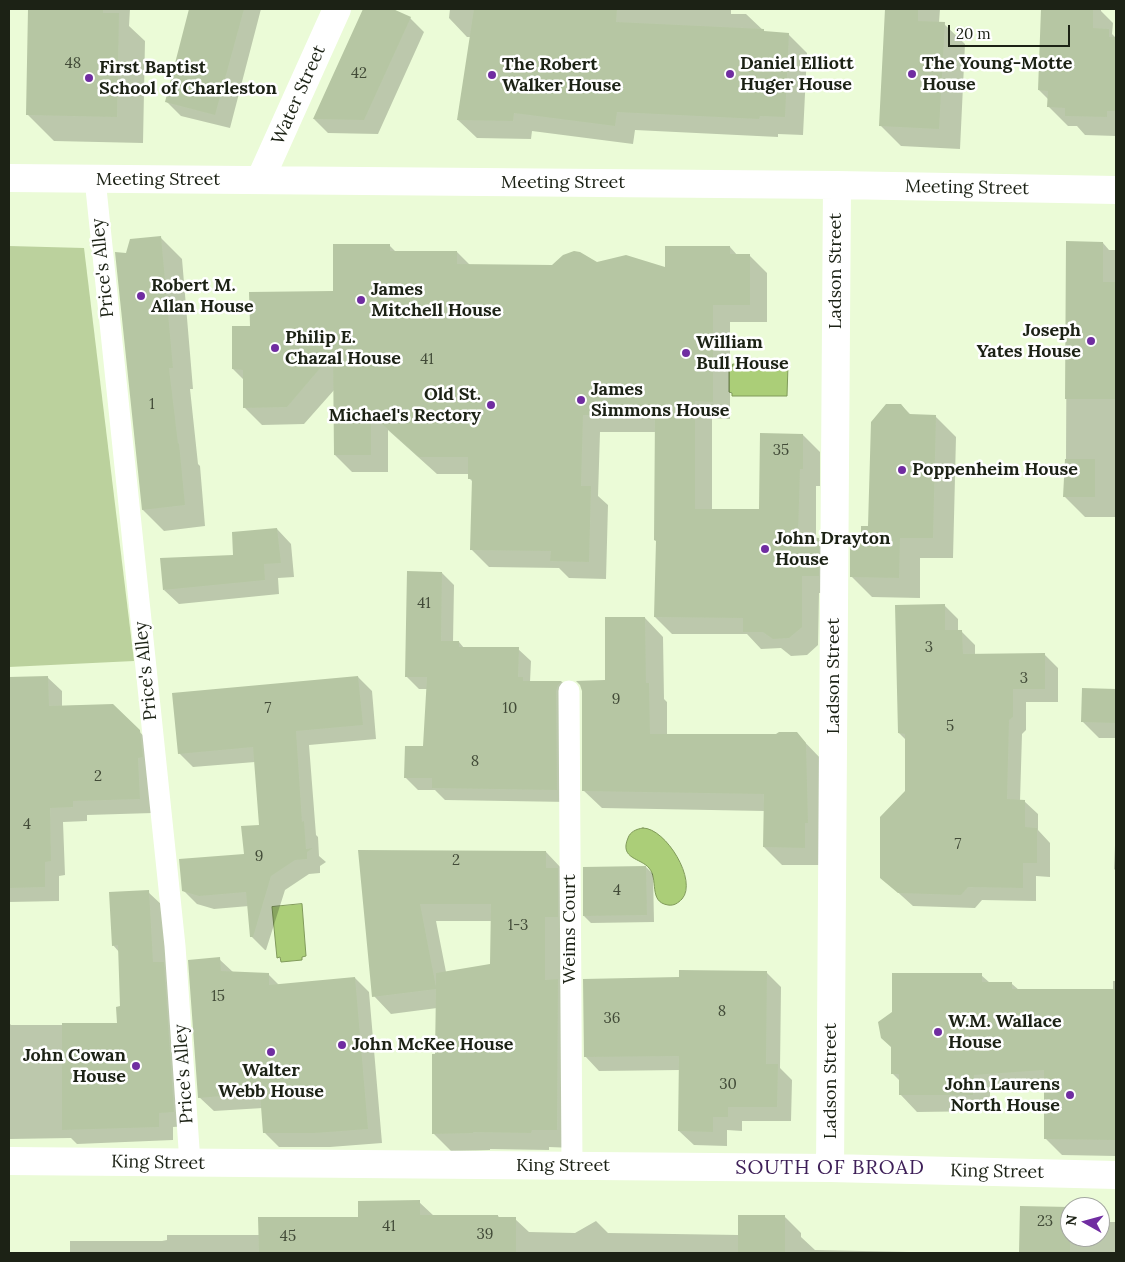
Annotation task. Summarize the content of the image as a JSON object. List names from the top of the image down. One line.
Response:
{"streets":{"street":["Water Street","Meeting Street","Ladson Street","King Street"],"lane":["Price's Alley","Weims Court"]},"crossings":[["Water Street","Meeting Street"],["Meeting Street","Price's Alley"],["Meeting Street","Ladson Street"],["Price's Alley","King Street"],["Ladson Street","King Street"],["Weims Court","King Street"]],"districts":["SOUTH OF BROAD"],"places":["Daniel Elliott Huger House","The Young-Motte House","The Robert Walker House","First Baptist School of Charleston","Robert M. Allan House","James Mitchell House","Joseph Yates House","Philip E. Chazal House","William Bull House","James Simmons House","Old St. Michael's Rectory","Poppenheim House","John Drayton House","W.M. Wallace House","John McKee House","Walter Webb House","John Cowan House","John Laurens North House"],"house_numbers":["48","42","41","1","35","41","3","3","9","7","10","5","8","2","4","7","9","2","4","1-3","15","8","36","30","23","41","39","45"],"scale_bar":"20 m","north":"left"}
